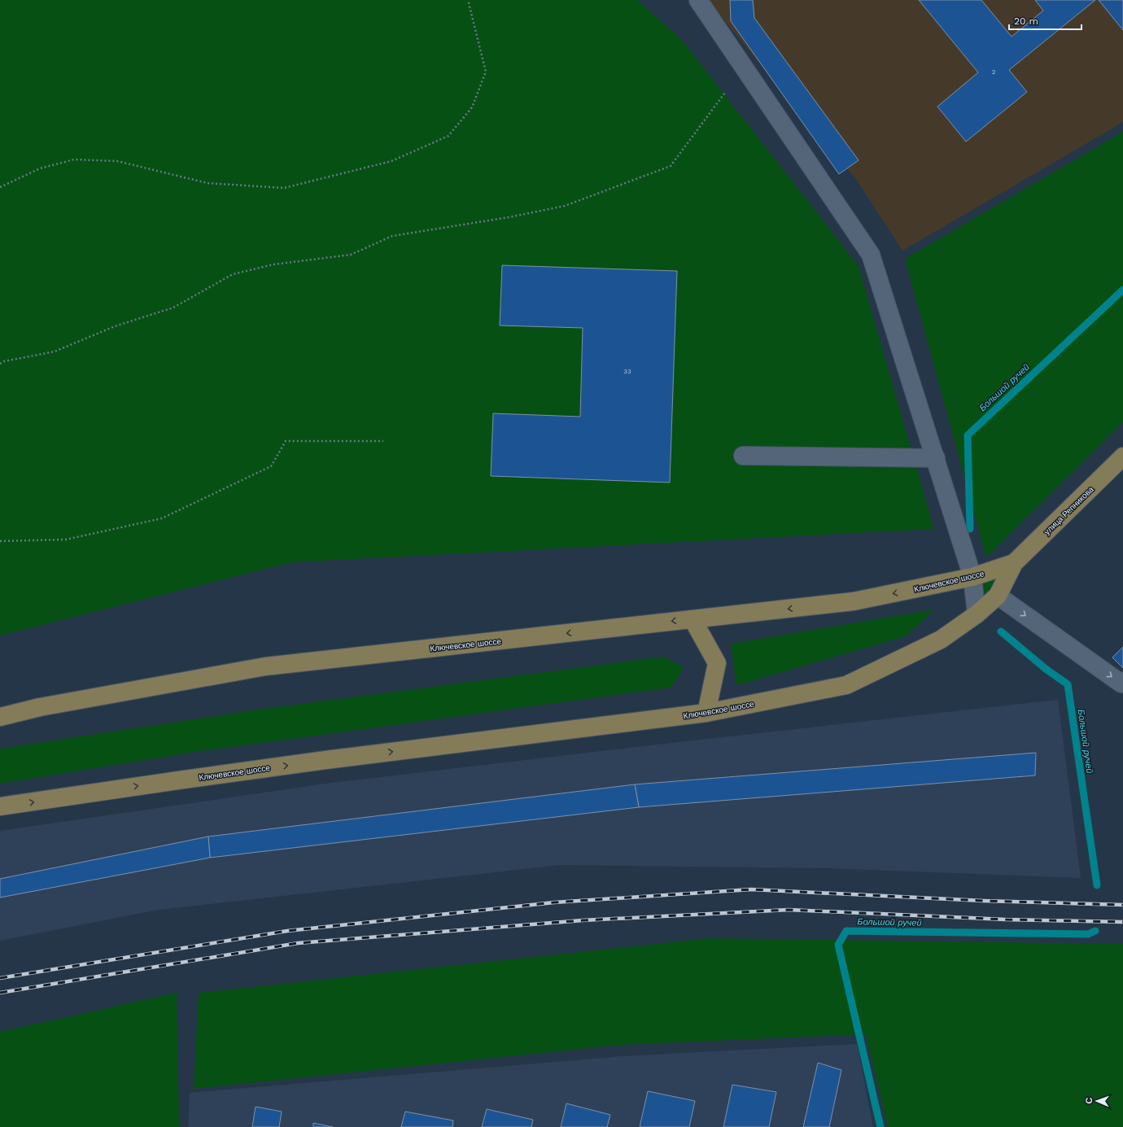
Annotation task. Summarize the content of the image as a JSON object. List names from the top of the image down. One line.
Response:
{"streets":{"main road":["улица Репникова","Ключевское шоссе"]},"crossings":[["улица Репникова","Ключевское шоссе"]],"water":["Большой ручей"],"house_numbers":["2","33"],"scale_bar":"20 m","north":"left"}
